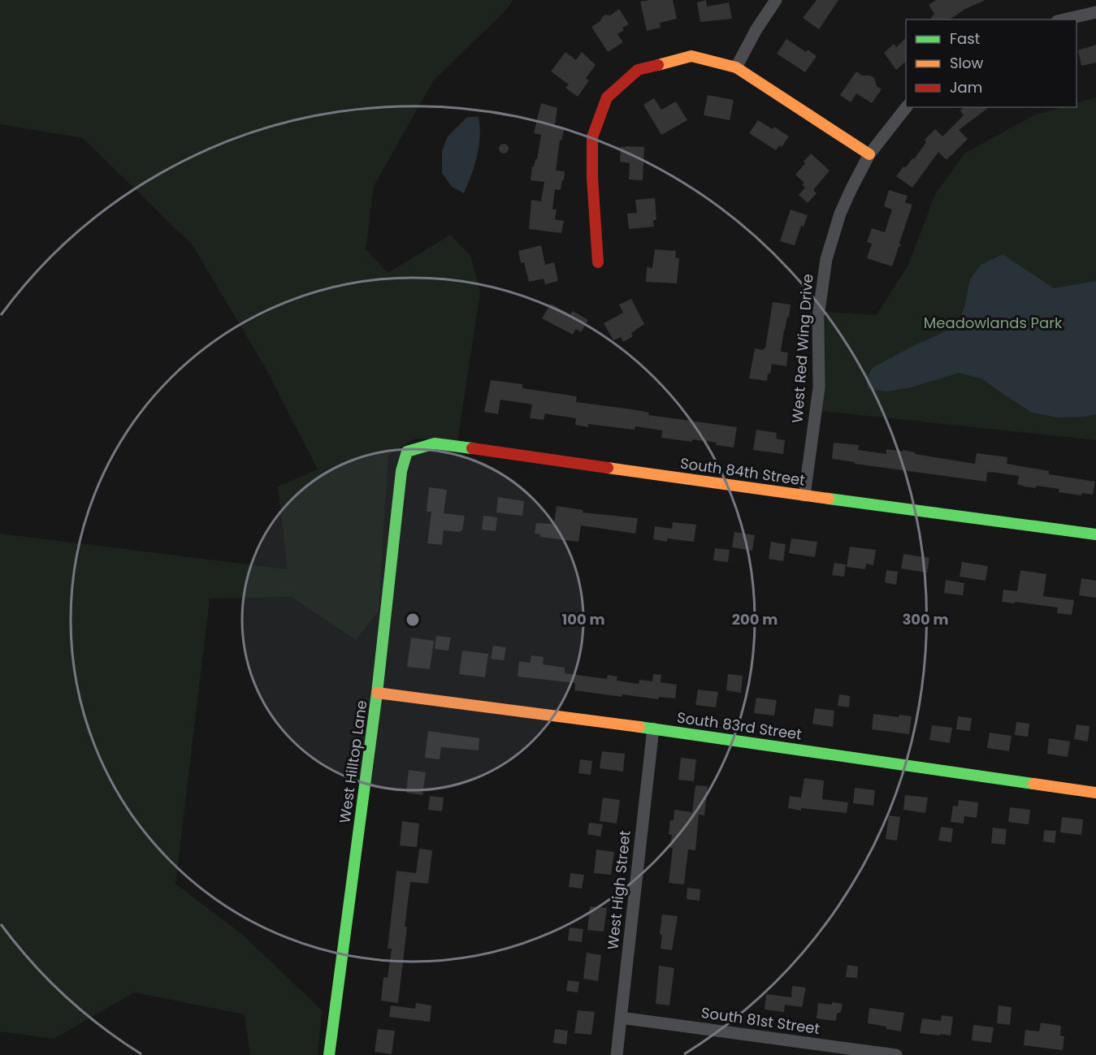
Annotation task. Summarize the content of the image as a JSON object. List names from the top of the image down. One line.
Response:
{"streets":{"street":["West Red Wing Drive","South 84th Street","South 83rd Street","West Hilltop Lane","West High Street","South 81st Street"]},"crossings":[["West Red Wing Drive","South 84th Street"],["South 84th Street","West Hilltop Lane"],["South 83rd Street","West Hilltop Lane"],["South 83rd Street","West High Street"],["West High Street","South 81st Street"]],"parks":["Meadowlands Park"],"legend":["Fast","Slow","Jam"],"rings":["100 m","200 m","300 m"]}
